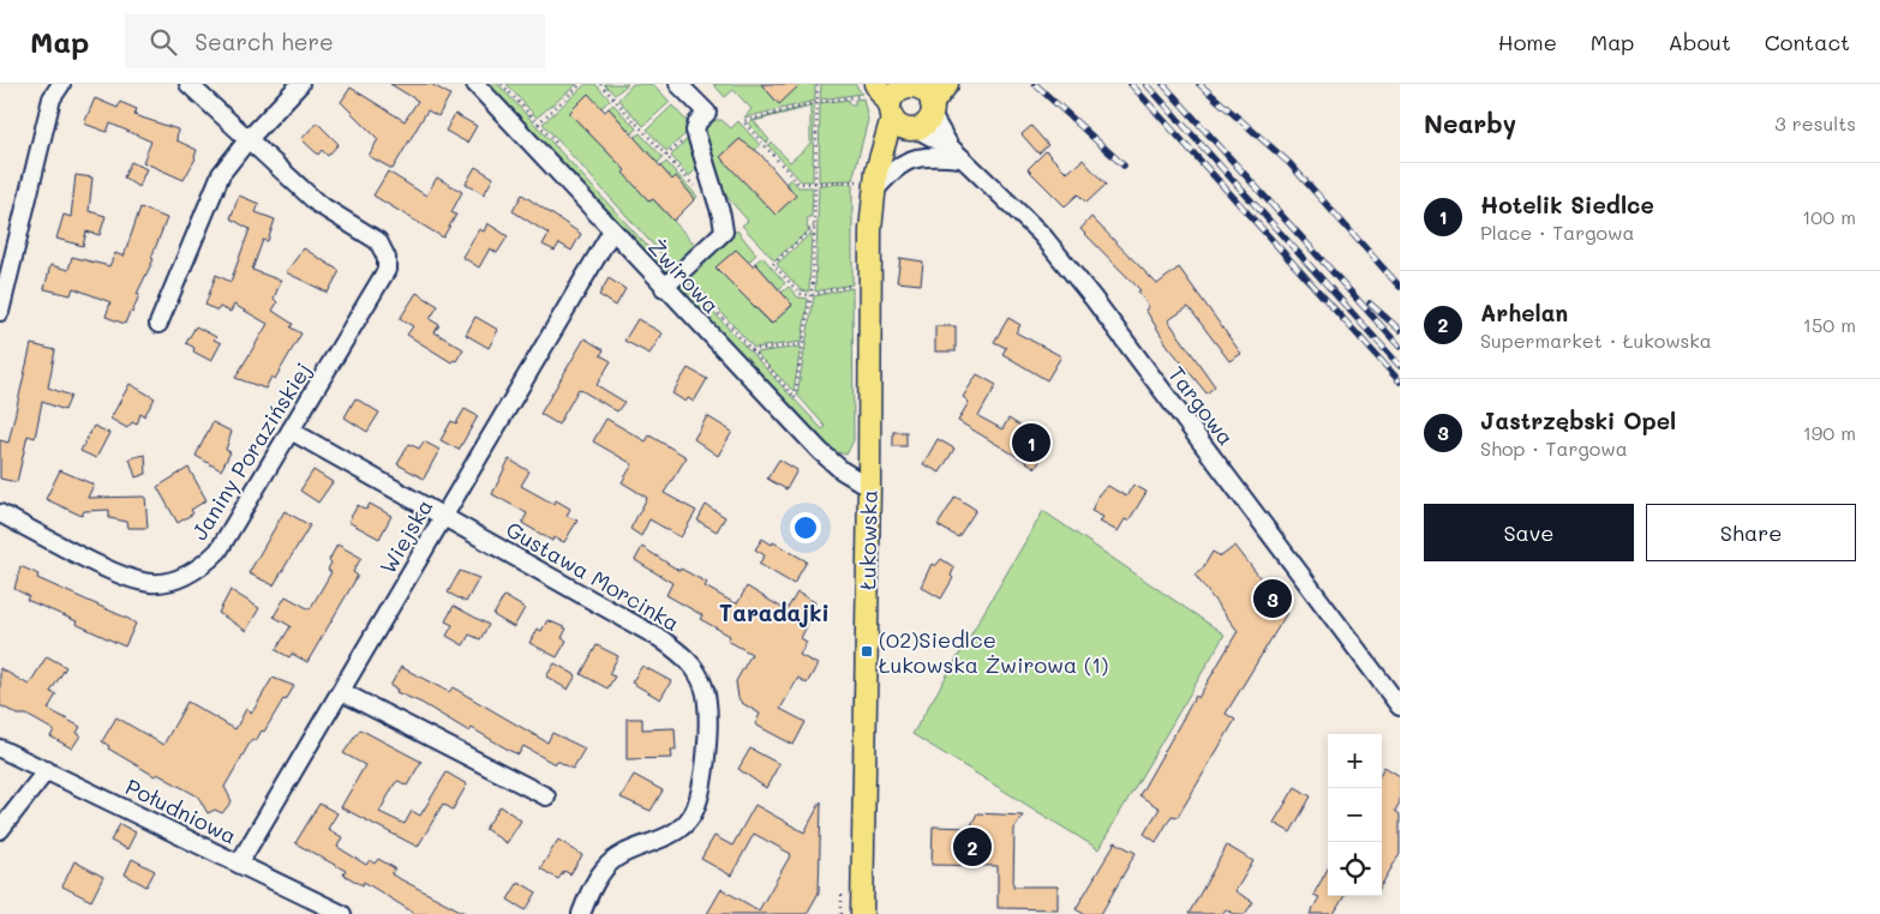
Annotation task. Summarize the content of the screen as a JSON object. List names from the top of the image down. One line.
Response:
{"streets":{"main road":["Łukowska"],"street":["Żwirowa","Targowa","Janiny Porazińskiej","Wiejska","Gustawa Morcinka","Południowa"]},"crossings":[["Żwirowa","Wiejska"],["Żwirowa","Łukowska"],["Targowa","Łukowska"],["Janiny Porazińskiej","Gustawa Morcinka"],["Wiejska","Gustawa Morcinka"],["Wiejska","Południowa"]],"districts":["Taradajki"],"places":{"transit":["(02)Siedlce Łukowska Żwirowa (1)"]},"page":{"header":"Map","search":"Search here","nav":["Home","Map","About","Contact"],"heading":["Nearby","3 results"],"list":[{"mark":"1","name":"Hotelik Siedlce","note":"Place · Targowa","value":"100 m"},{"mark":"2","name":"Arhelan","note":"Supermarket · Łukowska","value":"150 m"},{"mark":"3","name":"Jastrzębski Opel","note":"Shop · Targowa","value":"190 m"}],"pins":["1","3","2"],"buttons":["Save","Share"],"map_buttons":["+","−"]}}
